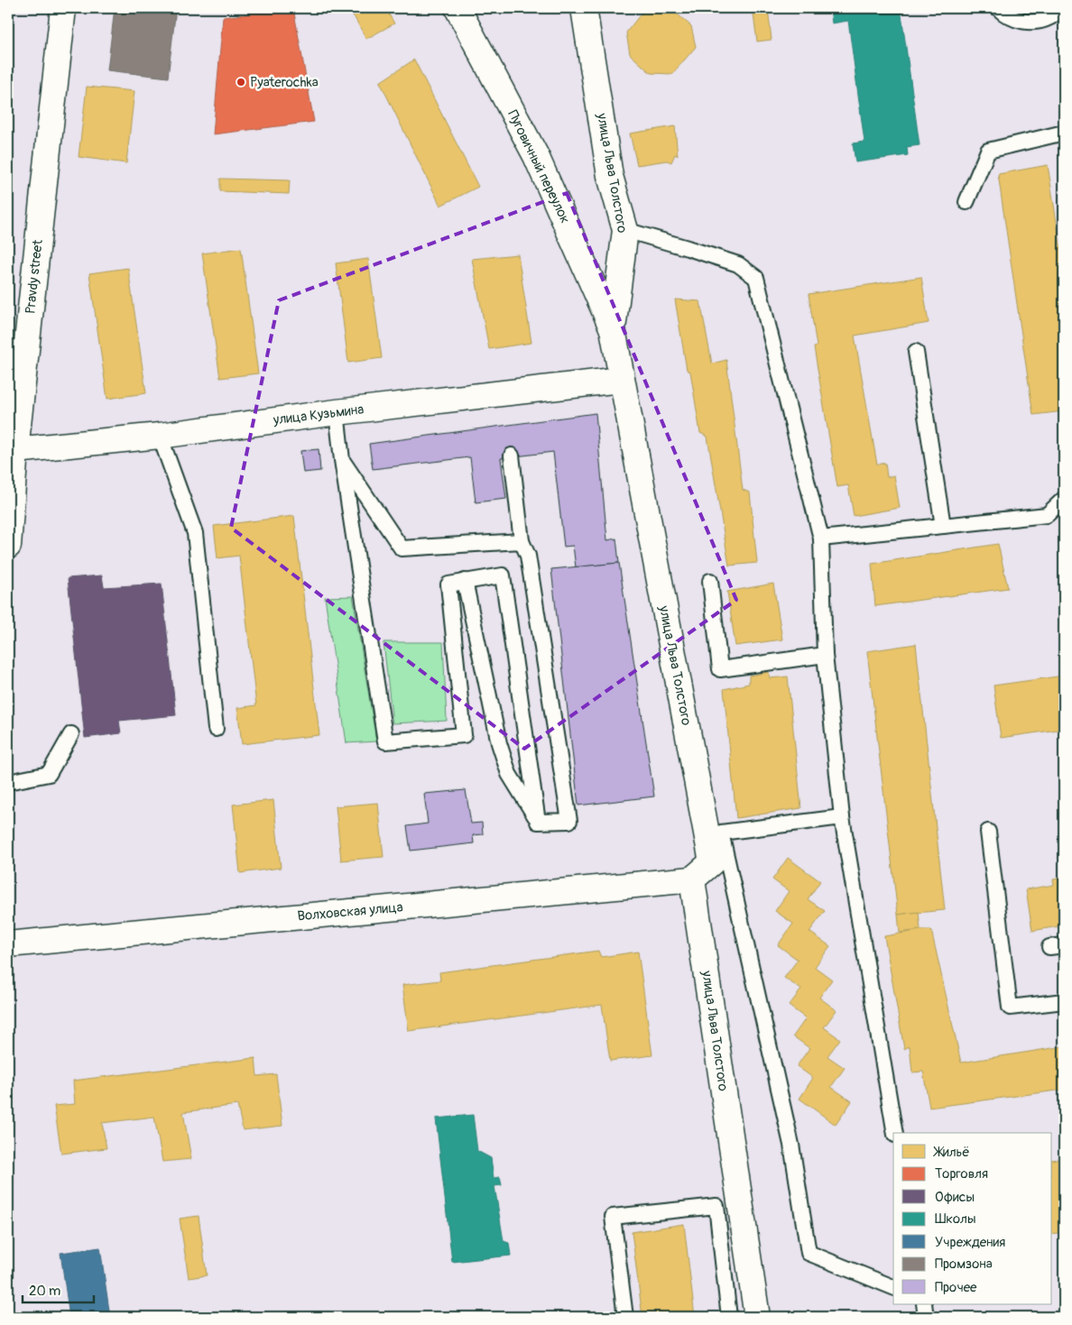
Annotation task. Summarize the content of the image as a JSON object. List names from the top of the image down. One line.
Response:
{"streets":{"street":["Пуговичный переулок","улица Льва Толстого","Pravdy street","улица Кузьмина","Волховская улица"]},"crossings":[["Пуговичный переулок","улица Льва Толстого"],["улица Льва Толстого","улица Кузьмина"],["улица Льва Толстого","Волховская улица"],["Pravdy street","улица Кузьмина"]],"places":["Pyaterochka"],"legend":["Жильё","Торговля","Офисы","Школы","Учреждения","Промзона","Прочее"],"scale_bar":"20 m"}
